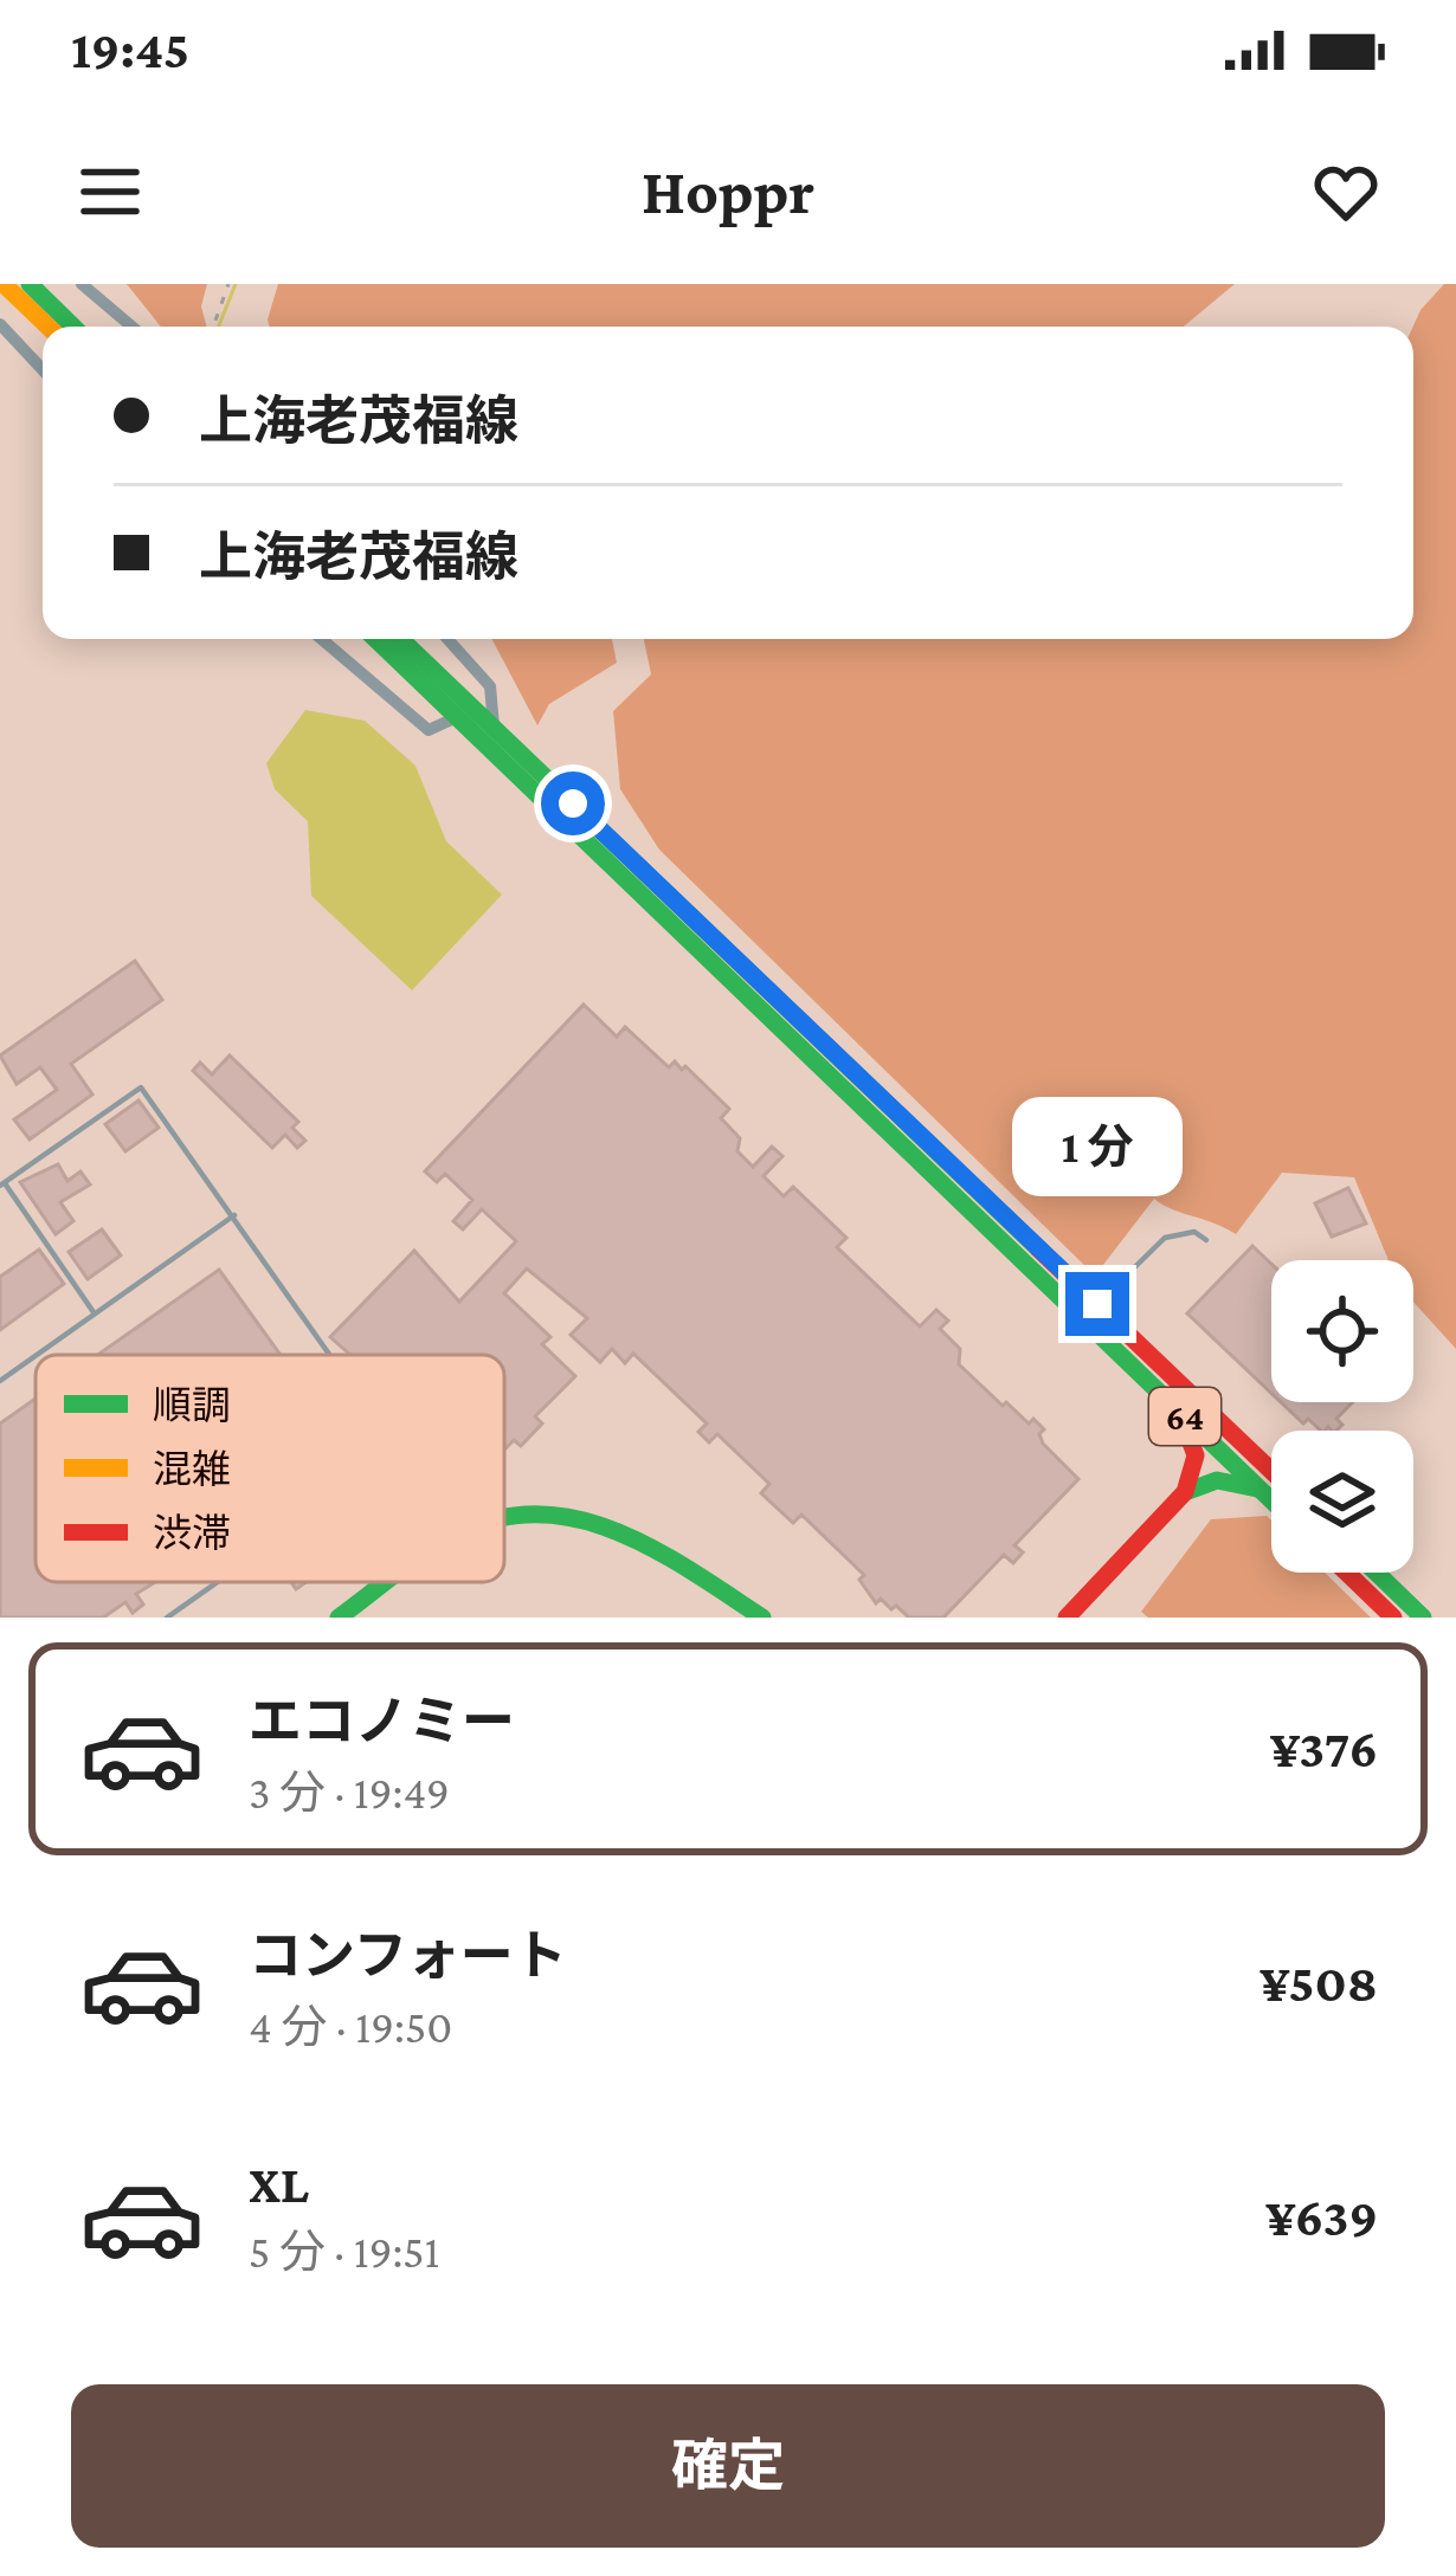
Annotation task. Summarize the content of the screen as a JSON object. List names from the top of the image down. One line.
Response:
{"streets":{"main road":["64"]},"legend":["順調","混雑","渋滞"],"page":{"status":"19:45","header":"Hoppr","banner":["上海老茂福線","上海老茂福線"],"bubble":"1 分","list":[{"name":"エコノミー","note":"3 分 · 19:49","value":"¥376"},{"name":"コンフォート","note":"4 分 · 19:50","value":"¥508"},{"name":"XL","note":"5 分 · 19:51","value":"¥639"}],"buttons":"確定"}}
